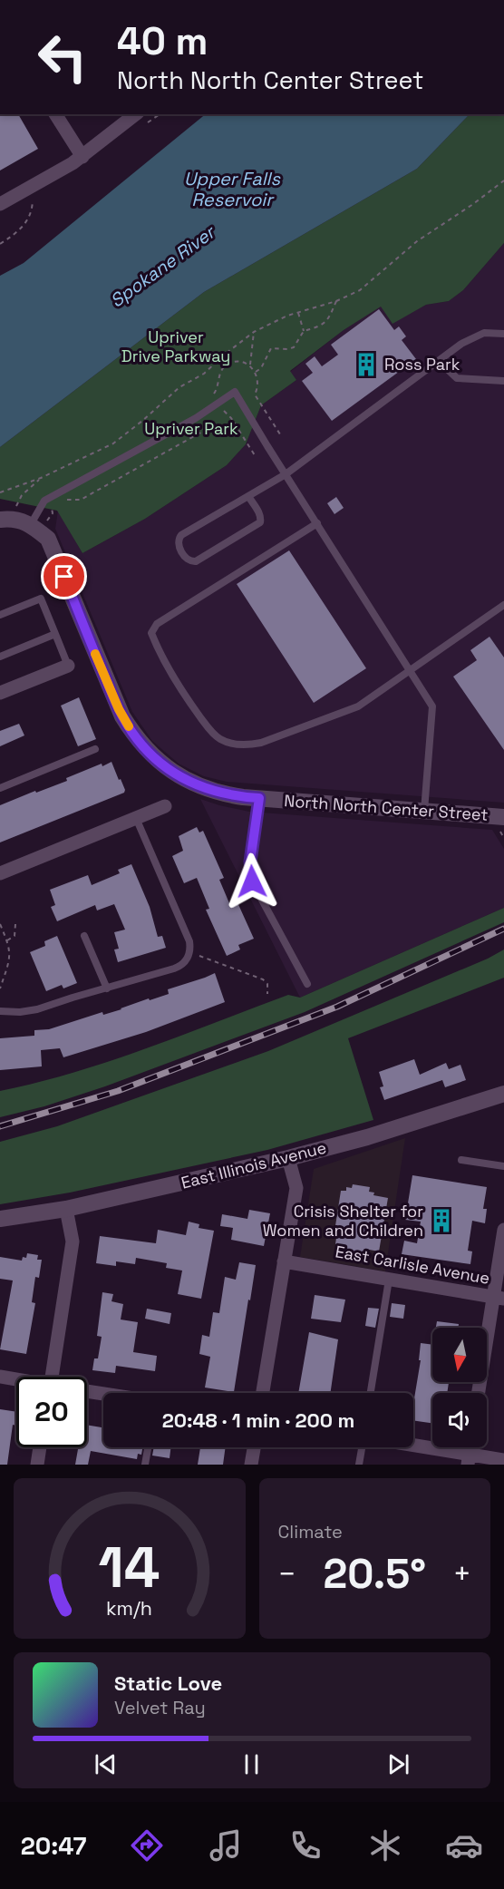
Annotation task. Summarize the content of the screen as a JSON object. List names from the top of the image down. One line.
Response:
{"streets":{"street":["North North Center Street","East Illinois Avenue","East Carlisle Avenue"]},"water":["Upper Falls Reservoir","Spokane River"],"parks":["Upriver Drive Parkway","Upriver Park"],"places":{"building":["Ross Park","Crisis Shelter for Women and Children"]},"north":"bottom","page":{"turn":["40 m","North North Center Street"],"limit":"20","trip":"20:48 · 1 min · 200 m","tile":"Climate","heat":["−","20.5°","+"],"song":["Static Love","Velvet Ray"],"tabs":"20:47","gauge":["14","km/h"]}}
